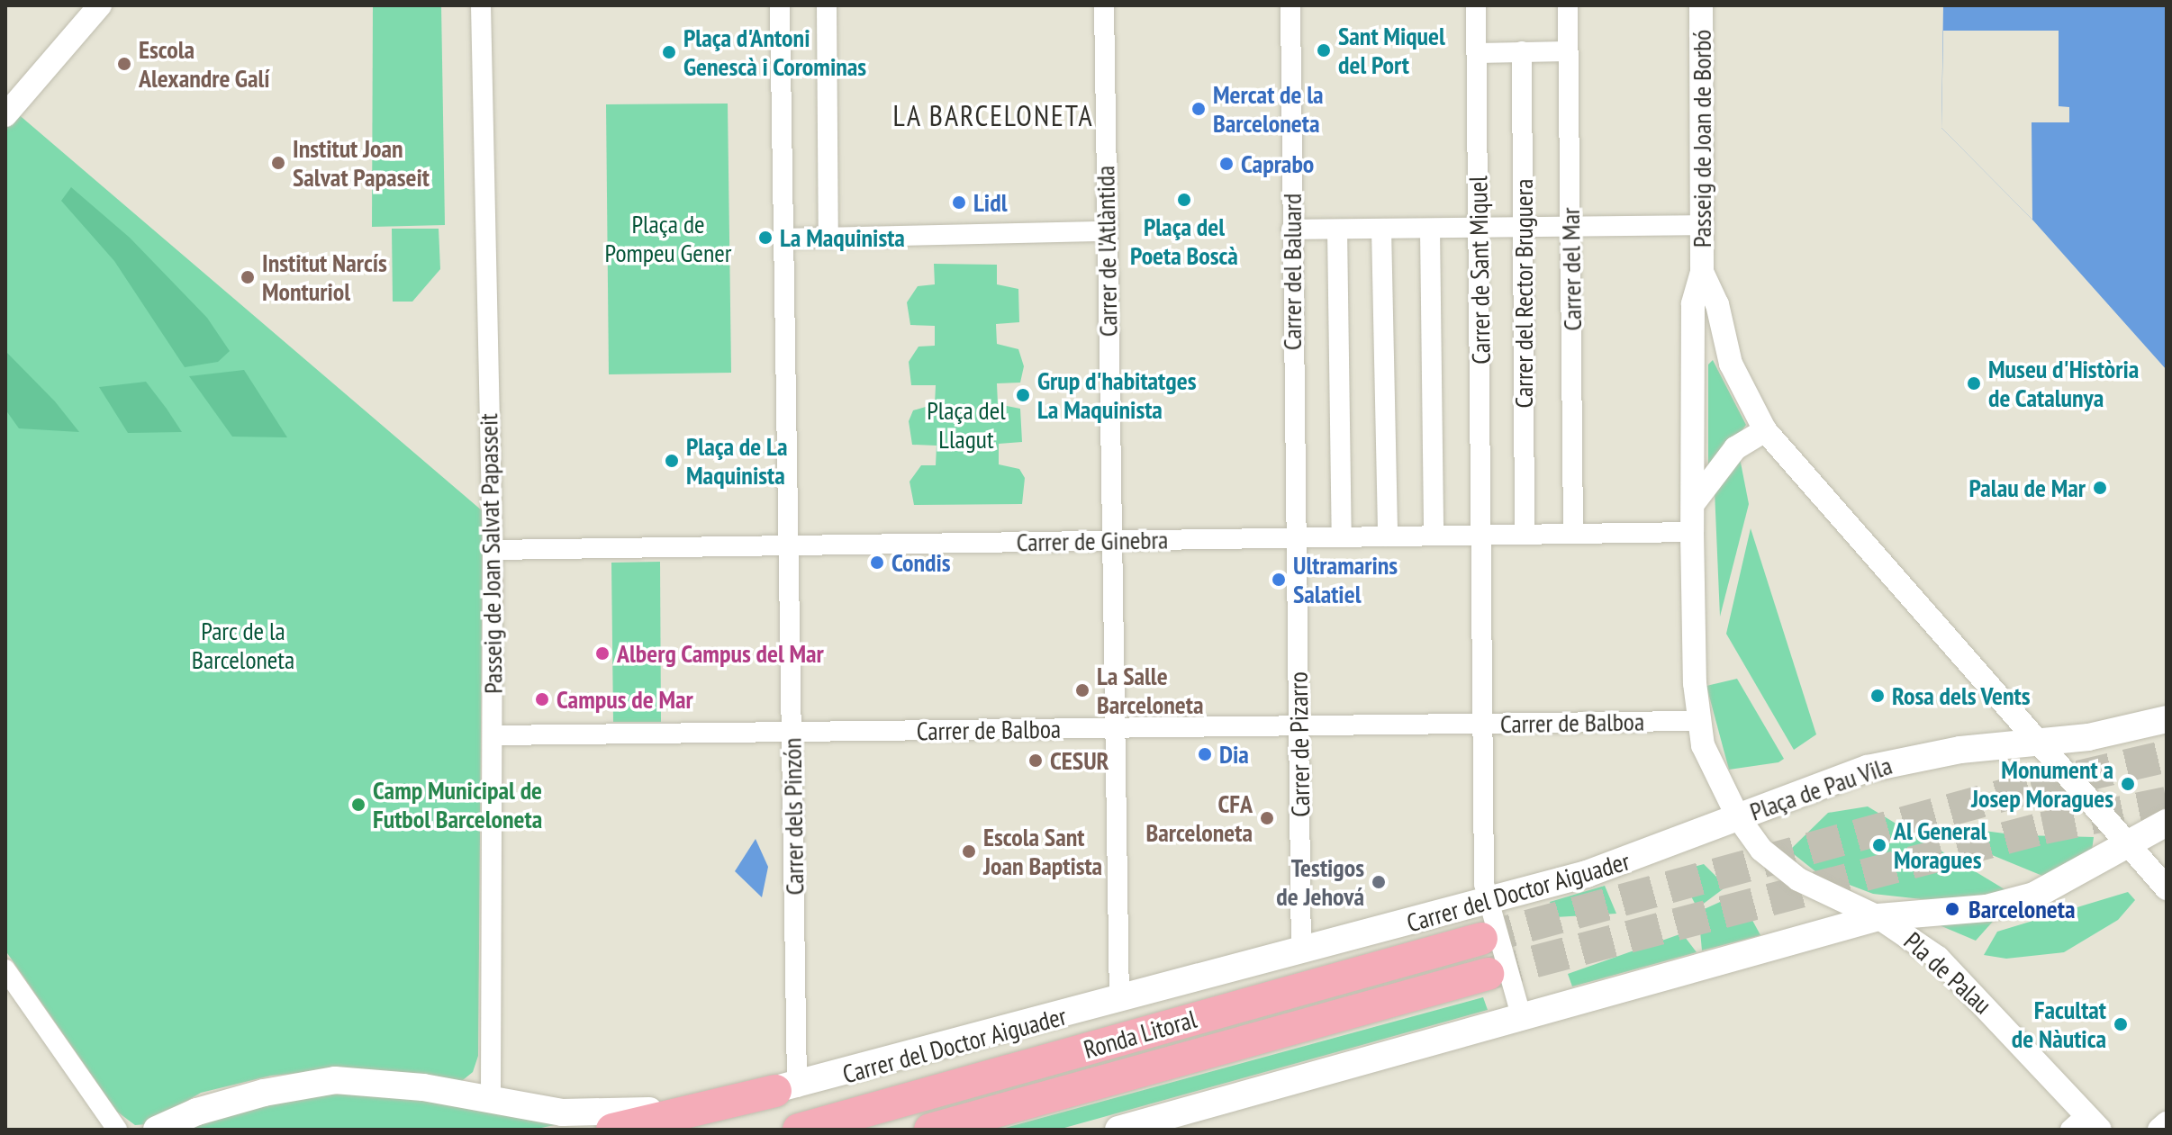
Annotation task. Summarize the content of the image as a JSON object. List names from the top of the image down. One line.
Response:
{"streets":{"highway":["Ronda Litoral"],"main road":["Plaça de Pau Vila","Carrer del Doctor Aiguader"],"street":["Passeig de Joan de Borbó","Carrer de l'Atlàntida","Carrer del Mar","Carrer de Sant Miquel","Carrer del Baluard","Carrer del Rector Bruguera","Carrer de Ginebra","Passeig de Joan Salvat Papasseit","Carrer de Balboa","Carrer de Pizarro","Carrer dels Pinzón","Pla de Palau"]},"crossings":[["Passeig de Joan de Borbó","Plaça de Pau Vila"],["Carrer de l'Atlàntida","Carrer de Ginebra"],["Carrer de l'Atlàntida","Carrer de Balboa"],["Carrer de l'Atlàntida","Carrer del Doctor Aiguader"],["Carrer del Mar","Carrer de Ginebra"],["Carrer de Sant Miquel","Carrer de Ginebra"],["Carrer de Sant Miquel","Carrer de Balboa"],["Carrer de Sant Miquel","Carrer del Doctor Aiguader"],["Carrer del Baluard","Carrer de Ginebra"],["Carrer del Baluard","Carrer de Pizarro"],["Carrer del Rector Bruguera","Carrer de Ginebra"],["Carrer de Ginebra","Passeig de Joan Salvat Papasseit"],["Carrer de Ginebra","Carrer de Pizarro"],["Carrer de Ginebra","Carrer dels Pinzón"],["Passeig de Joan Salvat Papasseit","Carrer de Balboa"],["Passeig de Joan Salvat Papasseit","Carrer del Doctor Aiguader"],["Carrer de Balboa","Carrer de Pizarro"],["Carrer de Balboa","Carrer dels Pinzón"],["Carrer de Pizarro","Carrer del Doctor Aiguader"],["Plaça de Pau Vila","Carrer del Doctor Aiguader"],["Plaça de Pau Vila","Pla de Palau"],["Carrer dels Pinzón","Carrer del Doctor Aiguader"]],"districts":["LA BARCELONETA"],"parks":["Plaça de Pompeu Gener","Plaça del Llagut","Parc de la Barceloneta"],"places":["Sant Miquel del Port","Plaça d'Antoni Genescà i Corominas","Escola Alexandre Galí","Mercat de la Barceloneta","Institut Joan Salvat Papaseit","Caprabo","Plaça del Poeta Boscà","Lidl","La Maquinista","Institut Narcís Monturiol","Museu d'Història de Catalunya","Grup d'habitatges La Maquinista","Plaça de La Maquinista","Palau de Mar","Condis","Ultramarins Salatiel","Alberg Campus del Mar","La Salle Barceloneta","Rosa dels Vents","Campus de Mar","Dia","CESUR","Monument a Josep Moragues","Camp Municipal de Futbol Barceloneta","CFA Barceloneta","Al General Moragues","Escola Sant Joan Baptista","Testigos de Jehová","Barceloneta","Facultat de Nàutica"]}
